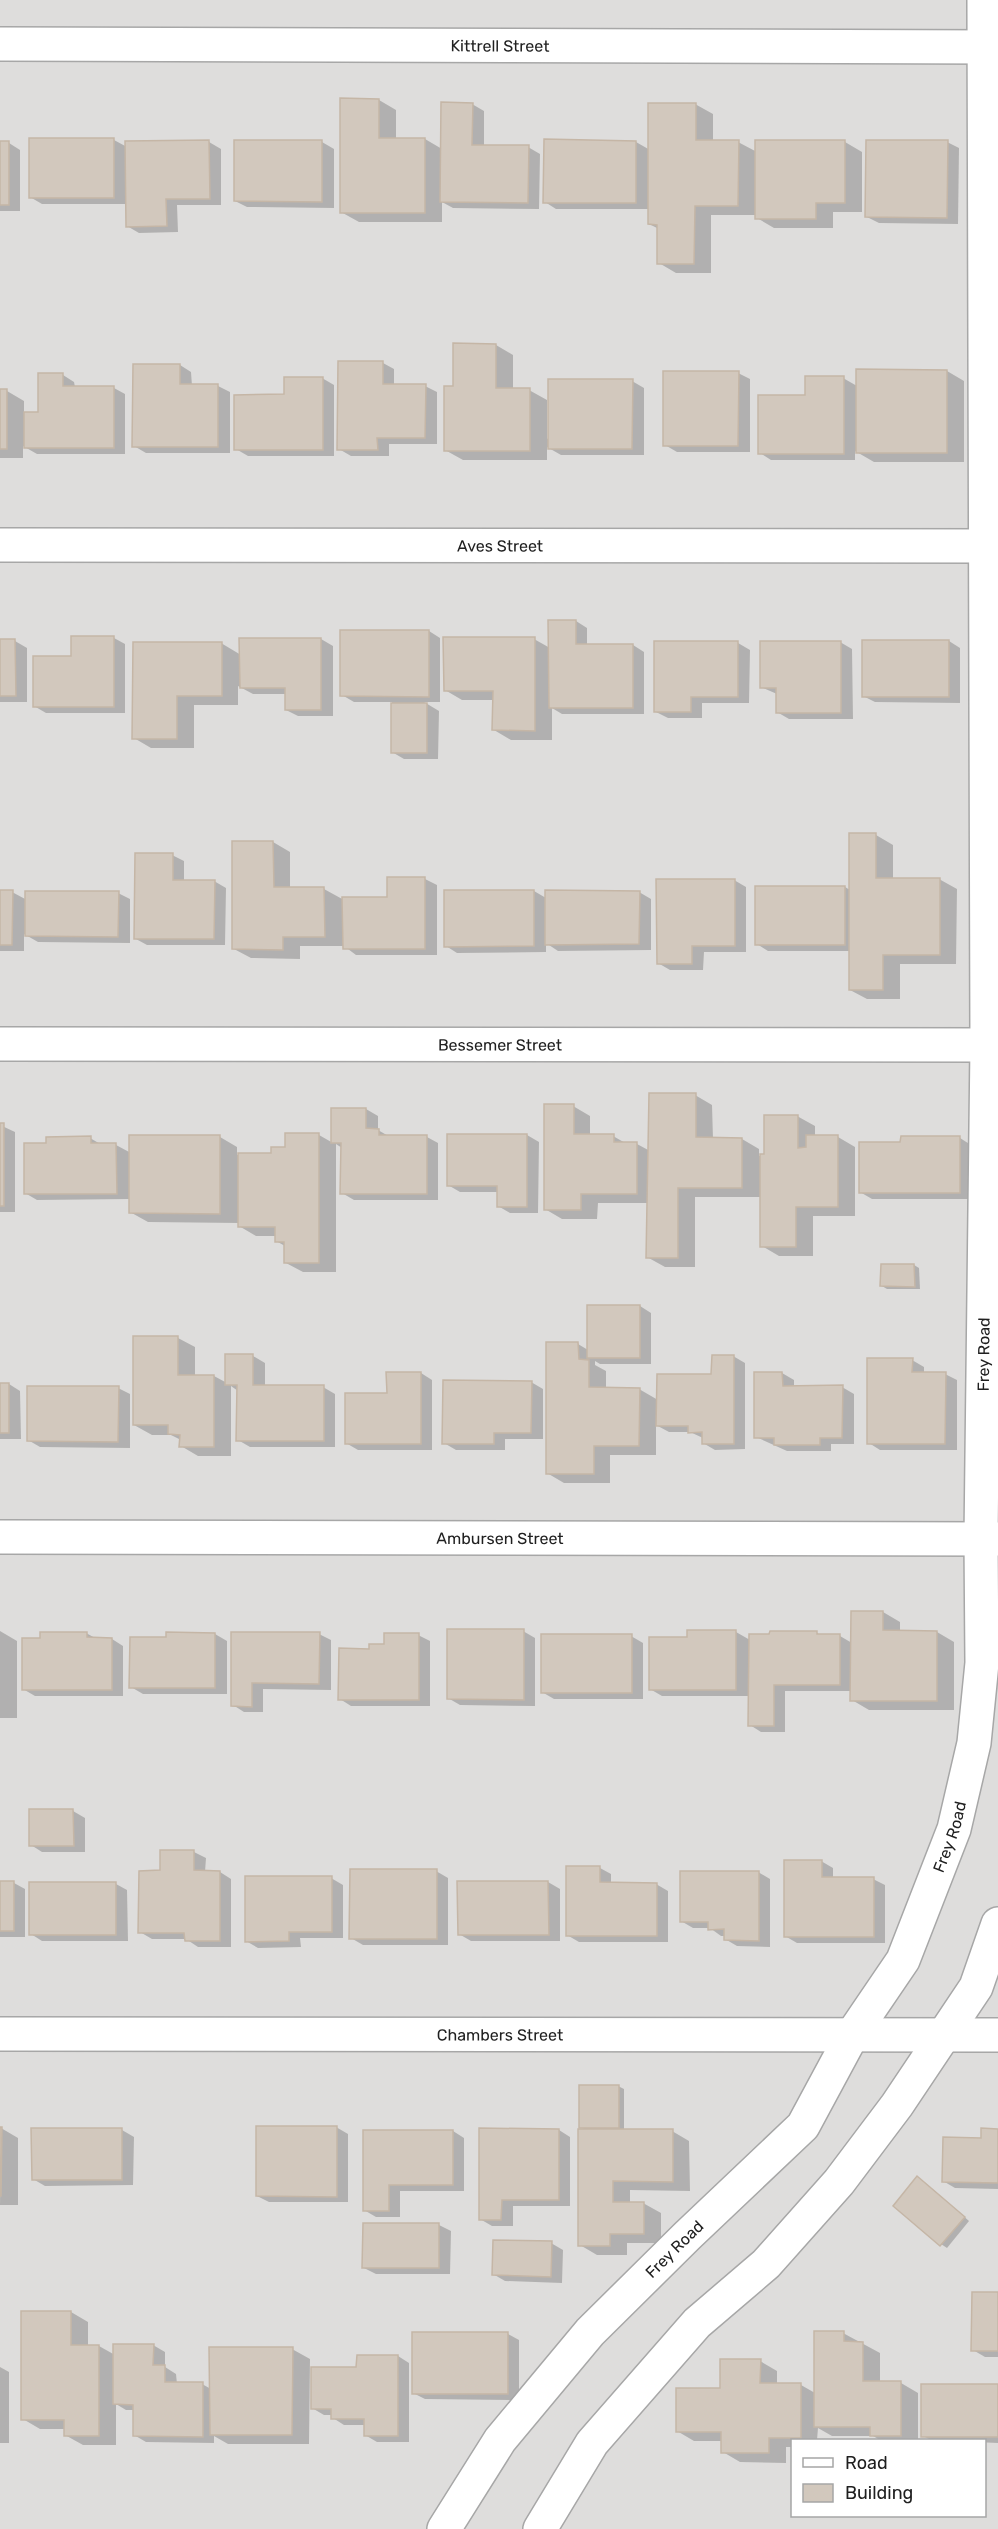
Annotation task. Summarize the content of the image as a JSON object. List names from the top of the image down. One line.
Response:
{"streets":{"street":["Kittrell Street","Aves Street","Bessemer Street","Frey Road","Ambursen Street","Chambers Street"]},"crossings":[["Kittrell Street","Frey Road"],["Aves Street","Frey Road"],["Bessemer Street","Frey Road"],["Frey Road","Ambursen Street"],["Frey Road","Chambers Street"]],"legend":["Road","Building"]}
